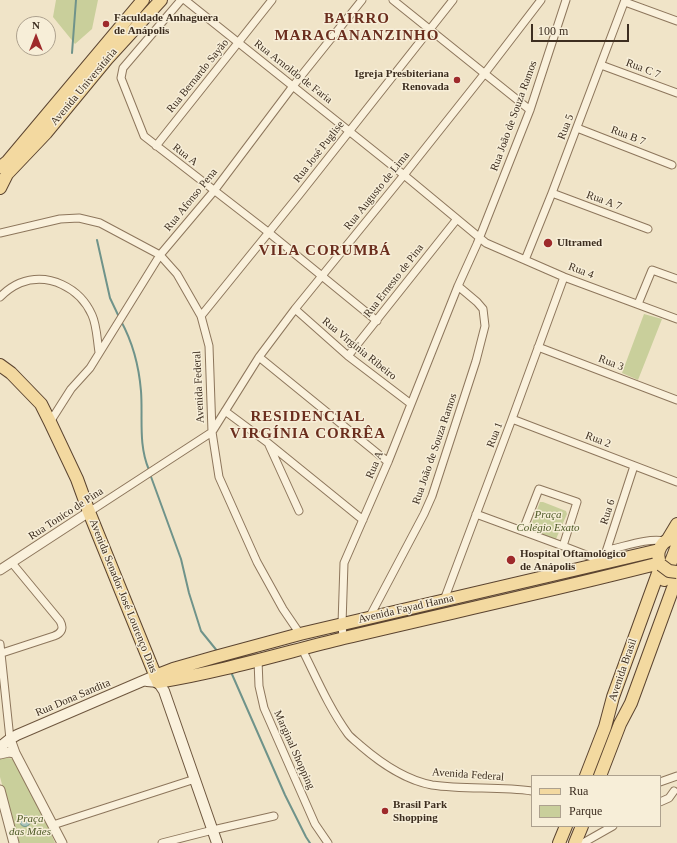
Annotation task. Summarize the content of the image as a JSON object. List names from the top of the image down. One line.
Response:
{"streets":{"main road":["Avenida Universitária","Avenida Senador José Lourenço Dias","Avenida Fayad Hanna","Avenida Brasil","Rua Dona Sandita"],"street":["Rua C 7","Rua Arnoldo de Faria","Rua Bernardo Sayão","Rua João de Souza Ramos","Rua 5","Rua B 7","Rua José Puglise","Rua A","Rua Augusto de Lima","Rua Afonso Pena","Rua A 7","Rua 4","Rua Ernesto de Pina","Rua Virgínia Ribeiro","Rua 3","Avenida Federal","Rua 1","Rua 2","Rua 6","Rua Tonico de Pina","Marginal Shopping"]},"crossings":[["Rua C 7","Rua 5"],["Rua Arnoldo de Faria","Rua Bernardo Sayão"],["Rua Arnoldo de Faria","Rua João de Souza Ramos"],["Rua Arnoldo de Faria","Rua José Puglise"],["Rua Arnoldo de Faria","Rua A"],["Rua Arnoldo de Faria","Rua Augusto de Lima"],["Rua Arnoldo de Faria","Rua Afonso Pena"],["Rua Arnoldo de Faria","Rua 4"],["Rua Arnoldo de Faria","Rua Ernesto de Pina"],["Rua Bernardo Sayão","Rua A"],["Rua João de Souza Ramos","Rua A"],["Rua João de Souza Ramos","Rua 4"],["Rua João de Souza Ramos","Avenida Fayad Hanna"],["Rua 5","Rua B 7"],["Rua 5","Rua A 7"],["Rua 5","Rua 4"],["Rua José Puglise","Rua A"],["Rua José Puglise","Avenida Federal"],["Rua A","Rua Augusto de Lima"],["Rua A","Rua Afonso Pena"],["Rua A","Rua 4"],["Rua A","Rua Ernesto de Pina"],["Rua A","Rua Virgínia Ribeiro"],["Rua A","Avenida Fayad Hanna"],["Rua Augusto de Lima","Rua Virgínia Ribeiro"],["Rua Augusto de Lima","Avenida Federal"],["Rua Augusto de Lima","Rua Tonico de Pina"],["Rua Afonso Pena","Avenida Federal"],["Rua Afonso Pena","Avenida Senador José Lourenço Dias"],["Rua 4","Rua 1"],["Rua Ernesto de Pina","Rua Virgínia Ribeiro"],["Rua 3","Rua 1"],["Avenida Federal","Avenida Fayad Hanna"],["Rua 1","Rua 2"],["Rua 1","Avenida Fayad Hanna"],["Rua 2","Rua 6"],["Rua 6","Avenida Fayad Hanna"],["Rua Tonico de Pina","Avenida Senador José Lourenço Dias"],["Avenida Senador José Lourenço Dias","Avenida Fayad Hanna"],["Avenida Senador José Lourenço Dias","Rua Dona Sandita"],["Avenida Fayad Hanna","Avenida Brasil"],["Avenida Fayad Hanna","Rua Dona Sandita"],["Avenida Fayad Hanna","Marginal Shopping"]],"districts":["BAIRRO MARACANANZINHO","VILA CORUMBÁ","RESIDENCIAL VIRGÍNIA CORRÊA"],"parks":["Praça Colégio Exato","Praça das Mães"],"places":["Faculdade Anhaguera de Anápolis","Igreja Presbiteriana Renovada","Ultramed","Hospital Oftamológico de Anápolis","Brasil Park Shopping"],"legend":["Rua","Parque"],"scale_bar":"100 m","north":"top"}
